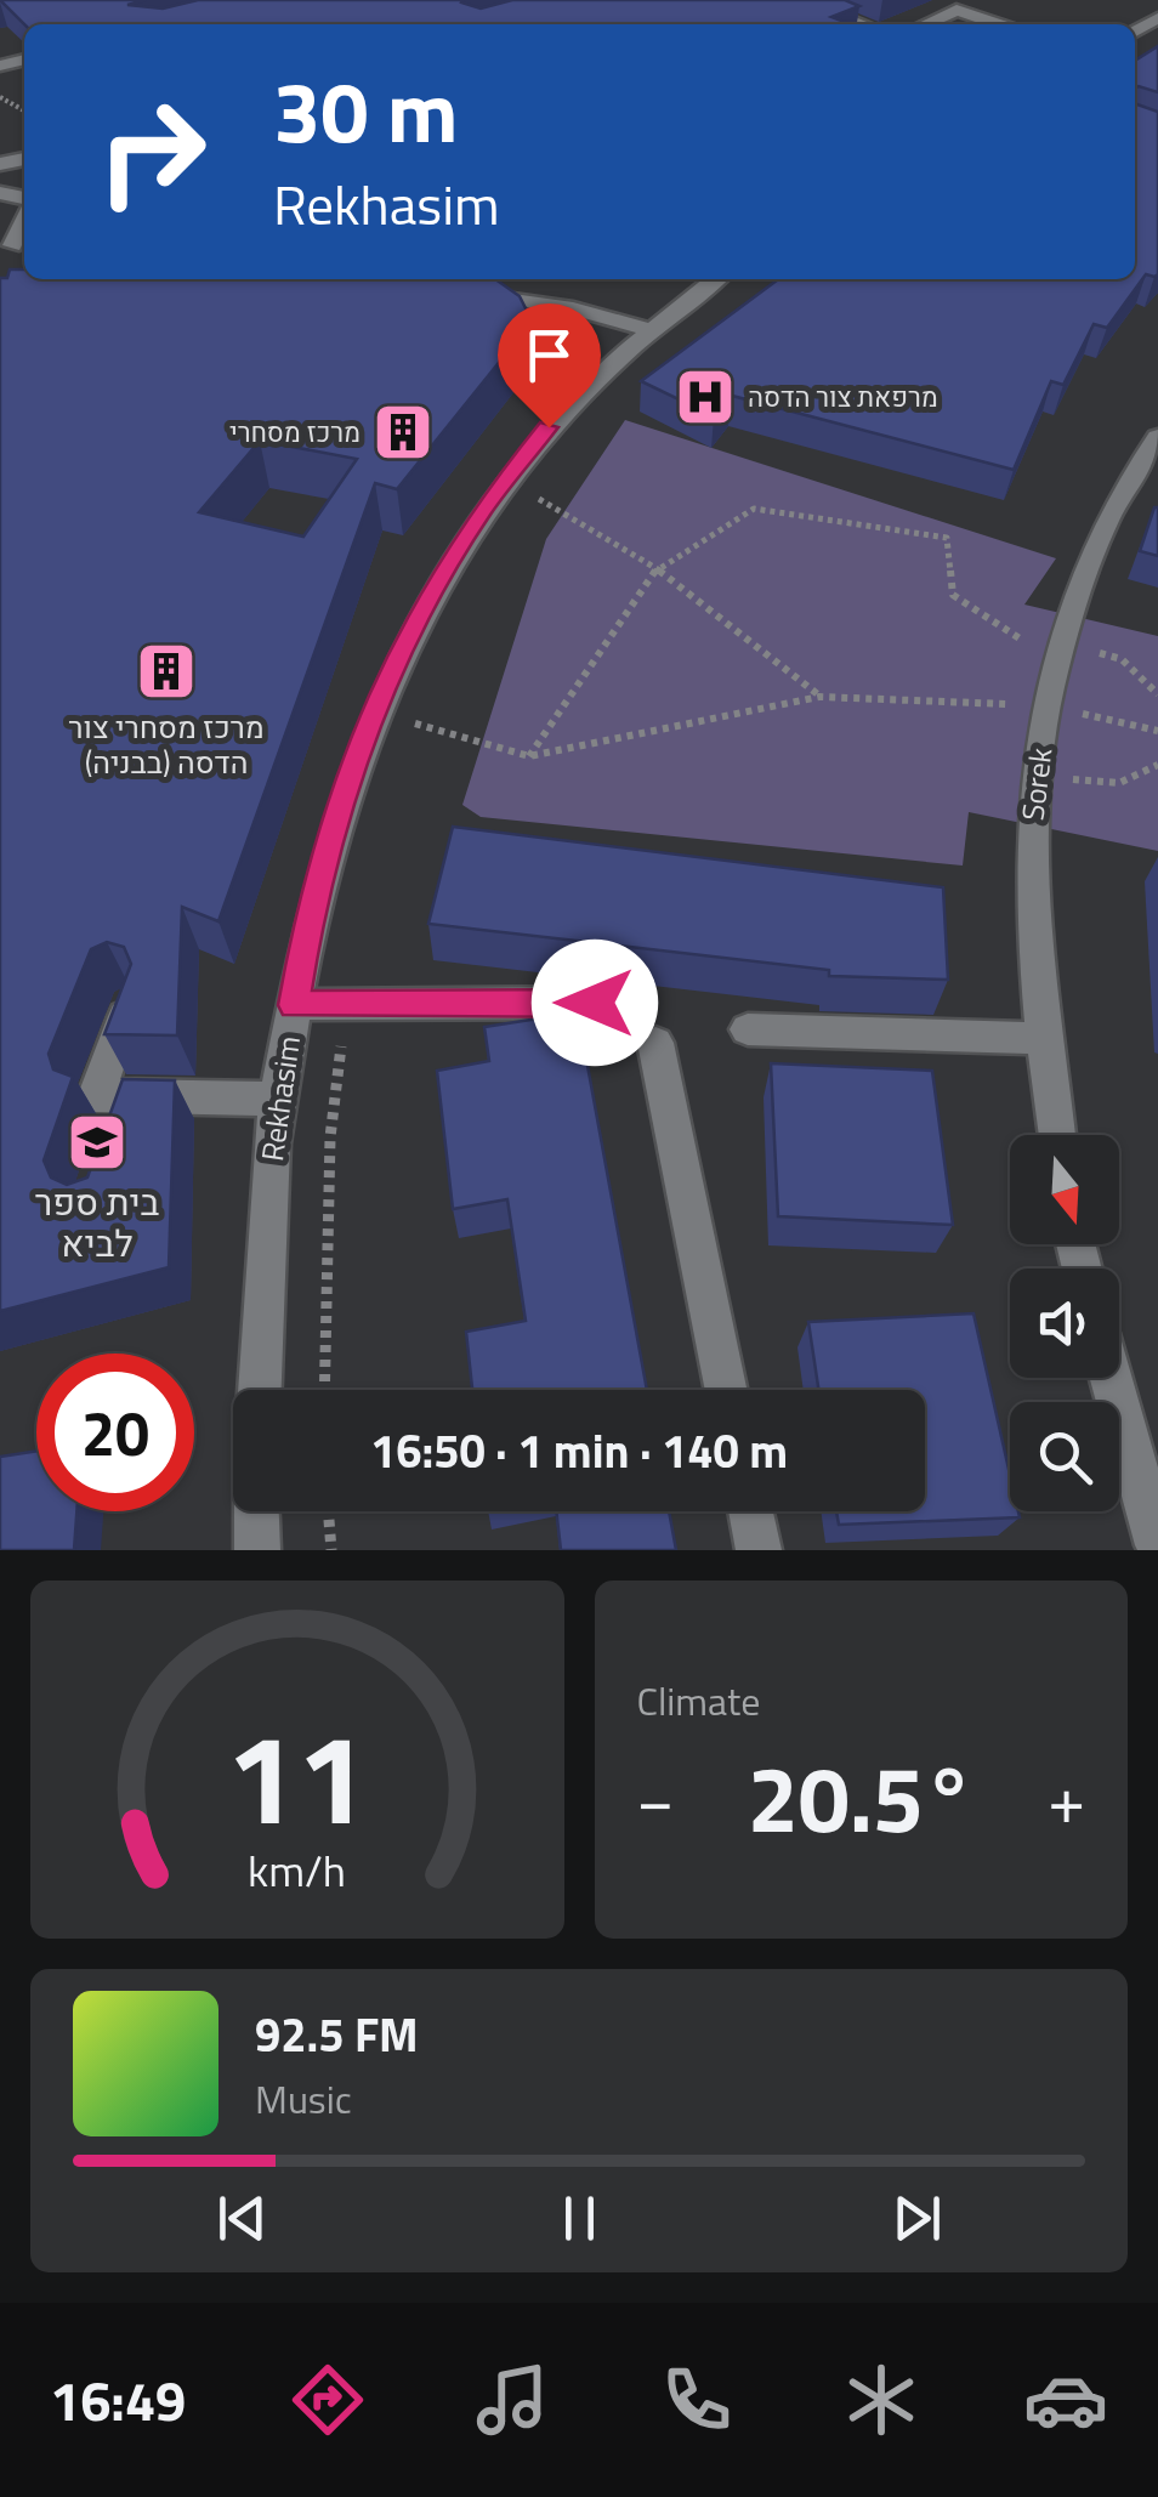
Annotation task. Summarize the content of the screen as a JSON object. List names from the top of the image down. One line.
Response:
{"streets":{"street":["Sorek","Rekhasim"]},"places":{"hospital":["מרפאת צור הדסה"],"building":["מרכז מסחרי","מרכז מסחרי צור הדסה (בבניה)"],"school or university":["בית ספר לביא"]},"north":"bottom","page":{"turn":["30 m","Rekhasim"],"limit":"20","trip":"16:50 · 1 min · 140 m","tile":"Climate","heat":["−","20.5°","+"],"song":["92.5 FM","Music"],"tabs":"16:49","gauge":["11","km/h"]}}
